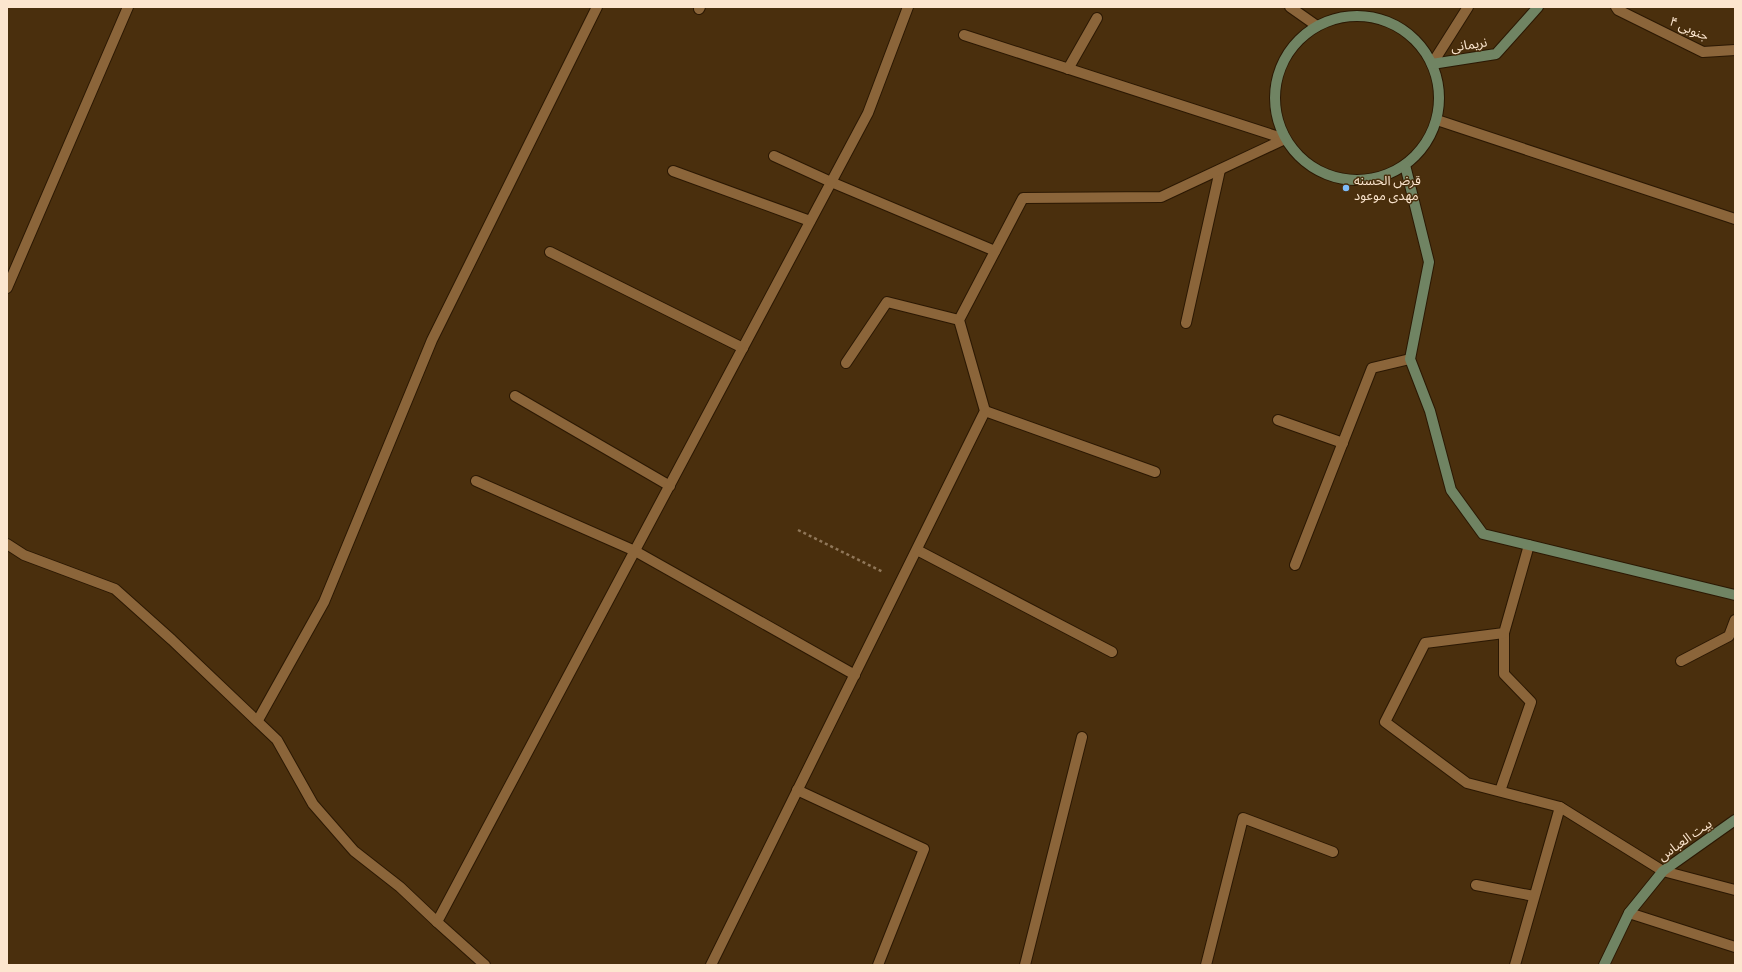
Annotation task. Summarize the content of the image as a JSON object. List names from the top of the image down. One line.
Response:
{"streets":{"street":["۴ جنوبی","نریمانی","بیت العباس"]},"places":["قرض الحسنه مهدی موعود"]}
